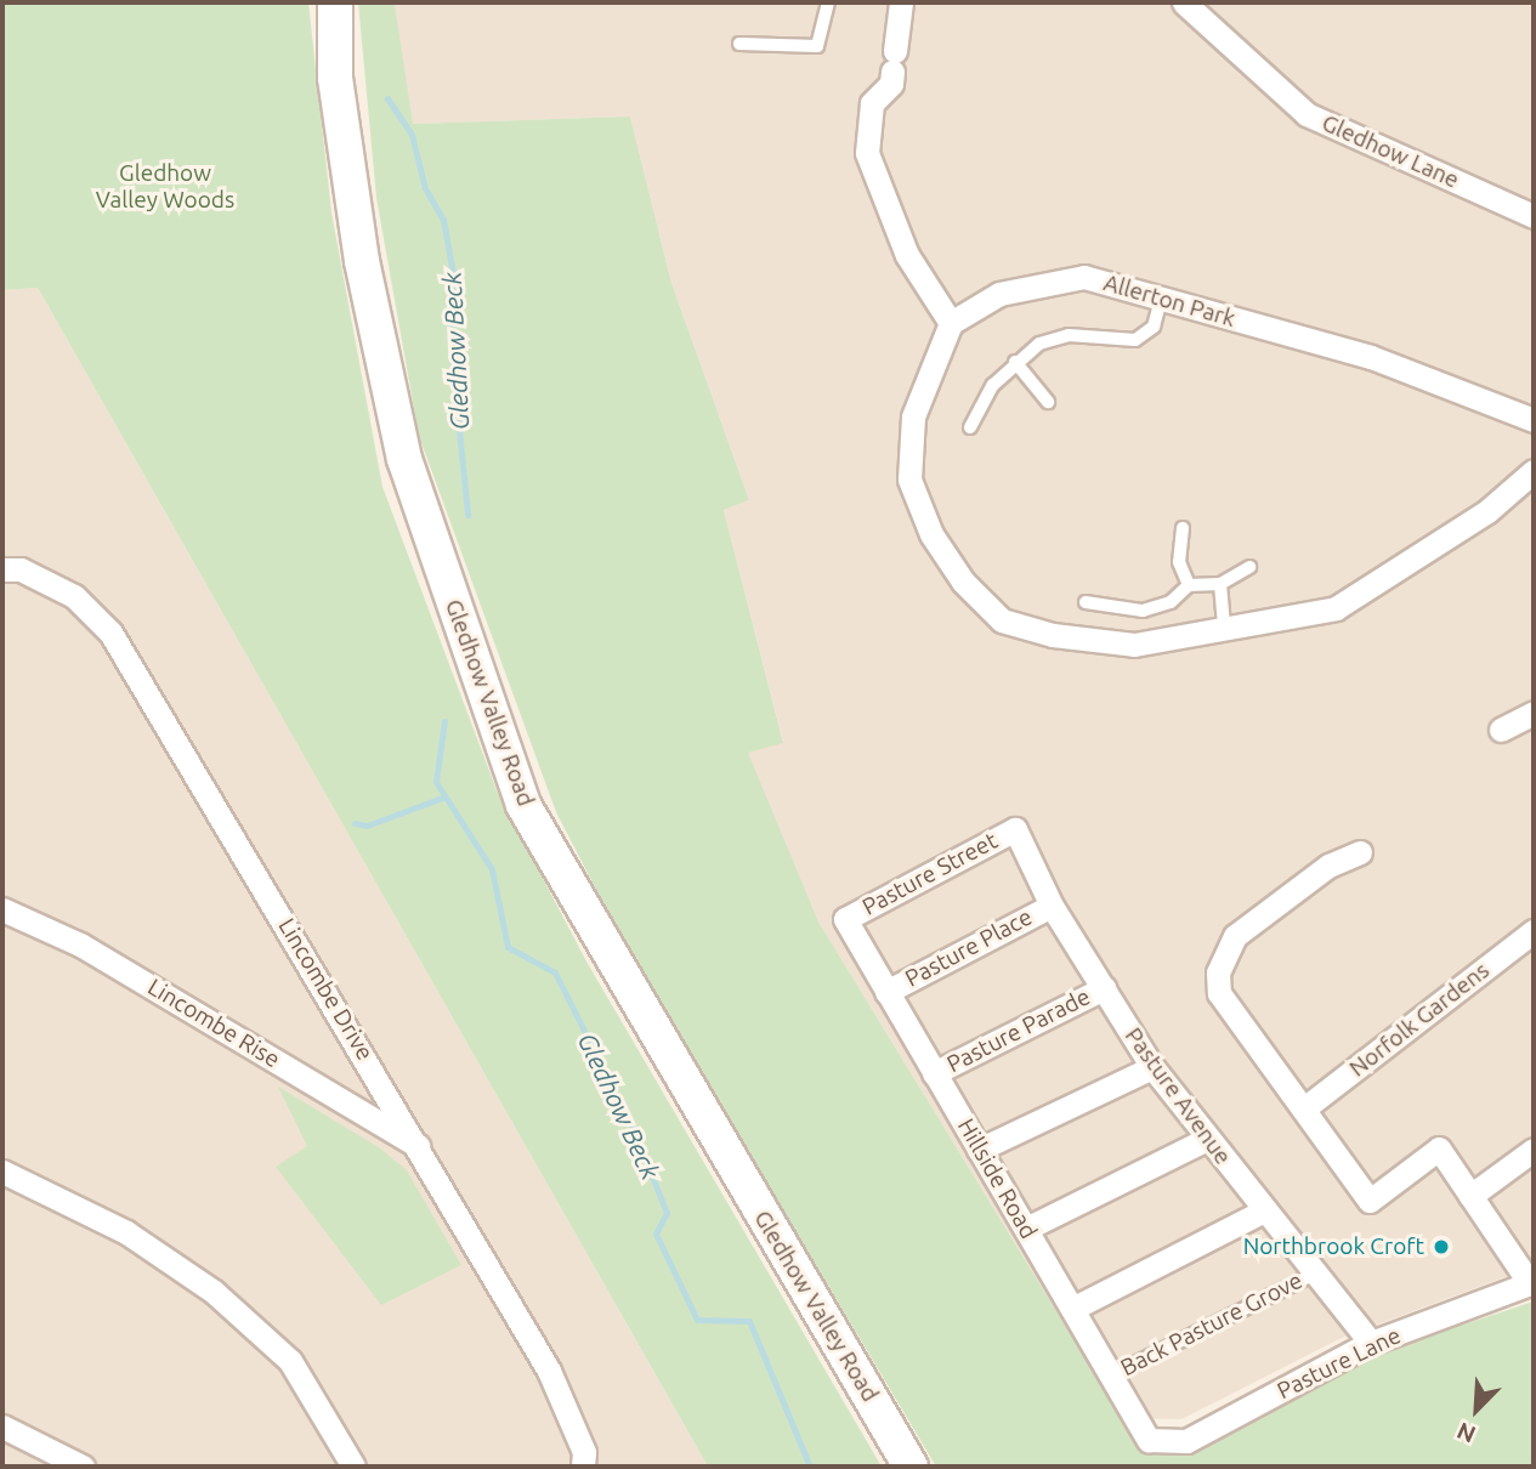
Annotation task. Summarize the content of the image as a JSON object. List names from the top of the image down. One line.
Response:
{"streets":{"street":["Gledhow Lane","Allerton Park","Gledhow Valley Road","Pasture Street","Pasture Place","Lincombe Drive","Norfolk Gardens","Lincombe Rise","Pasture Parade","Pasture Avenue","Hillside Road","Pasture Lane"],"lane":["Back Pasture Grove"]},"crossings":[["Pasture Street","Pasture Avenue"],["Pasture Street","Hillside Road"],["Pasture Place","Pasture Avenue"],["Pasture Place","Hillside Road"],["Lincombe Drive","Lincombe Rise"],["Pasture Parade","Pasture Avenue"],["Pasture Parade","Hillside Road"],["Pasture Avenue","Back Pasture Grove"],["Pasture Avenue","Pasture Lane"],["Hillside Road","Back Pasture Grove"],["Hillside Road","Pasture Lane"]],"water":["Gledhow Beck"],"parks":["Gledhow Valley Woods"],"places":["Northbrook Croft"],"north":"bottom left"}
